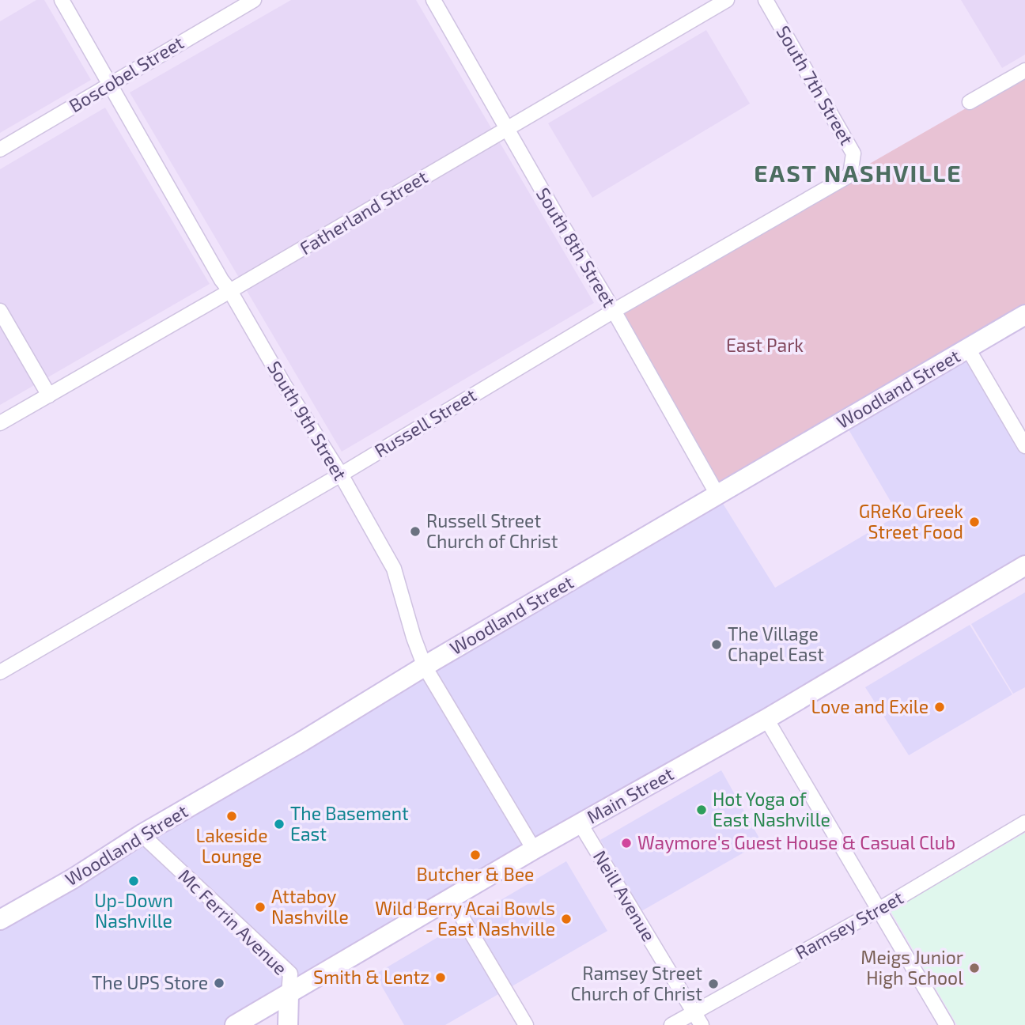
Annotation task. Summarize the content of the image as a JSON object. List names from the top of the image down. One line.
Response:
{"streets":{"street":["Boscobel Street","South 7th Street","Fatherland Street","South 8th Street","Woodland Street","South 9th Street","Russell Street","Main Street","Neill Avenue","Mc Ferrin Avenue","Ramsey Street"]},"crossings":[["Boscobel Street","South 9th Street"],["South 7th Street","Russell Street"],["Fatherland Street","South 8th Street"],["Fatherland Street","South 9th Street"],["South 8th Street","Woodland Street"],["South 8th Street","Russell Street"],["Woodland Street","South 9th Street"],["Woodland Street","Mc Ferrin Avenue"],["South 9th Street","Russell Street"],["South 9th Street","Main Street"],["Main Street","Neill Avenue"],["Main Street","Mc Ferrin Avenue"],["Neill Avenue","Ramsey Street"]],"districts":["EAST NASHVILLE"],"parks":["East Park"],"places":["GReKo Greek Street Food","Russell Street Church of Christ","The Village Chapel East","Love and Exile","Hot Yoga of East Nashville","Lakeside Lounge","The Basement East","Waymore's Guest House & Casual Club","Butcher & Bee","Up-Down Nashville","Attaboy Nashville","Wild Berry Acai Bowls - East Nashville","Meigs Junior High School","Smith & Lentz","The UPS Store","Ramsey Street Church of Christ"]}
